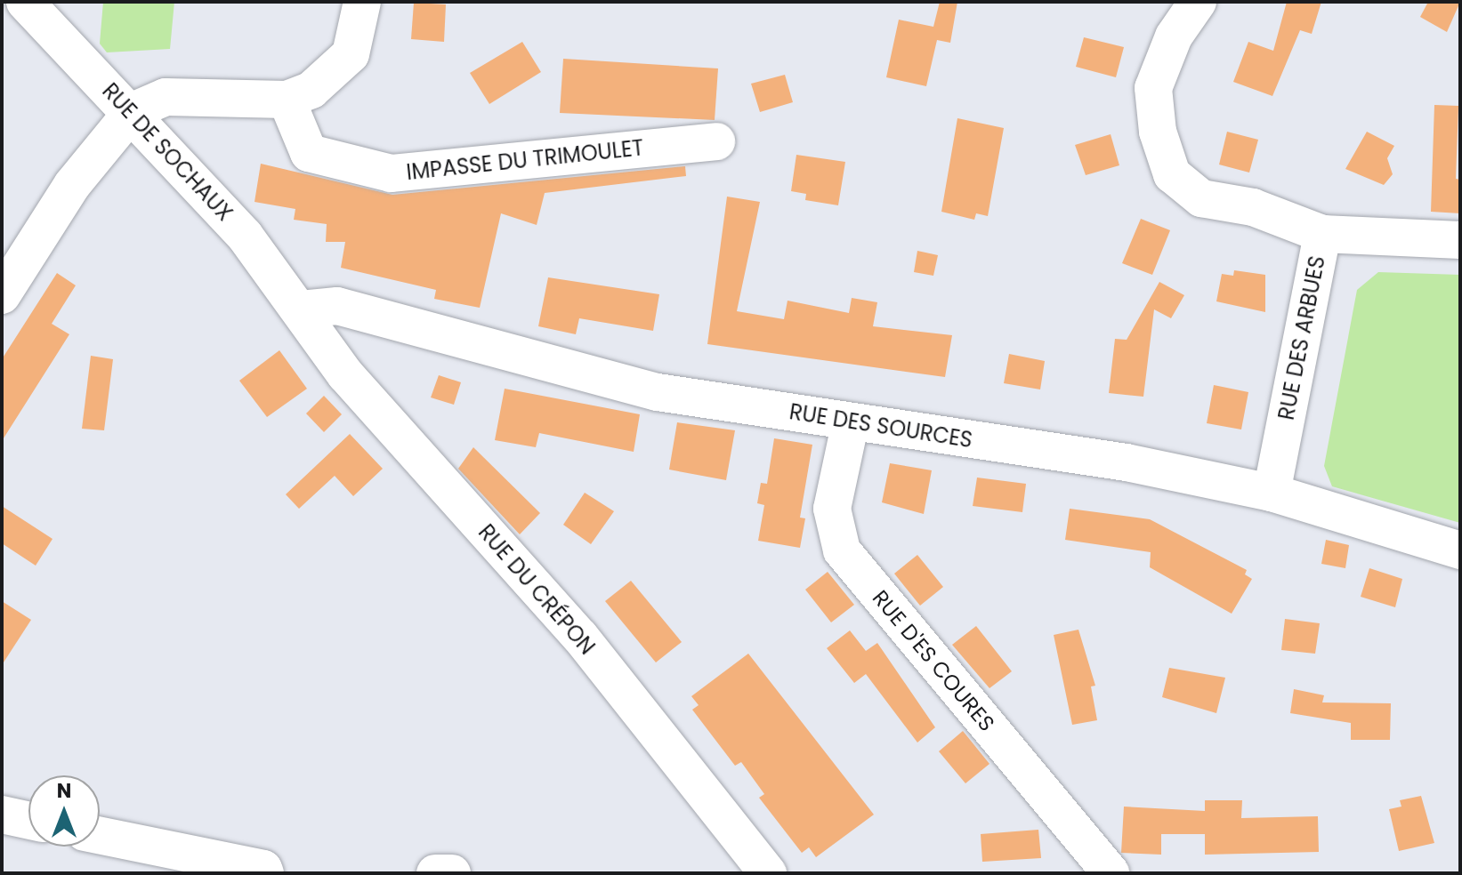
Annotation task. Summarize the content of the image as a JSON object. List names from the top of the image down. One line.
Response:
{"streets":{"street":["RUE DE SOCHAUX","IMPASSE DU TRIMOULET","RUE DES ARBUES","RUE DES SOURCES","RUE DU CRÉPON","RUE D'ES COURES"]},"crossings":[["RUE DE SOCHAUX","RUE DES SOURCES"],["RUE DE SOCHAUX","RUE DU CRÉPON"],["RUE DES ARBUES","RUE DES SOURCES"],["RUE DES SOURCES","RUE DU CRÉPON"],["RUE DES SOURCES","RUE D'ES COURES"]],"north":"top"}
